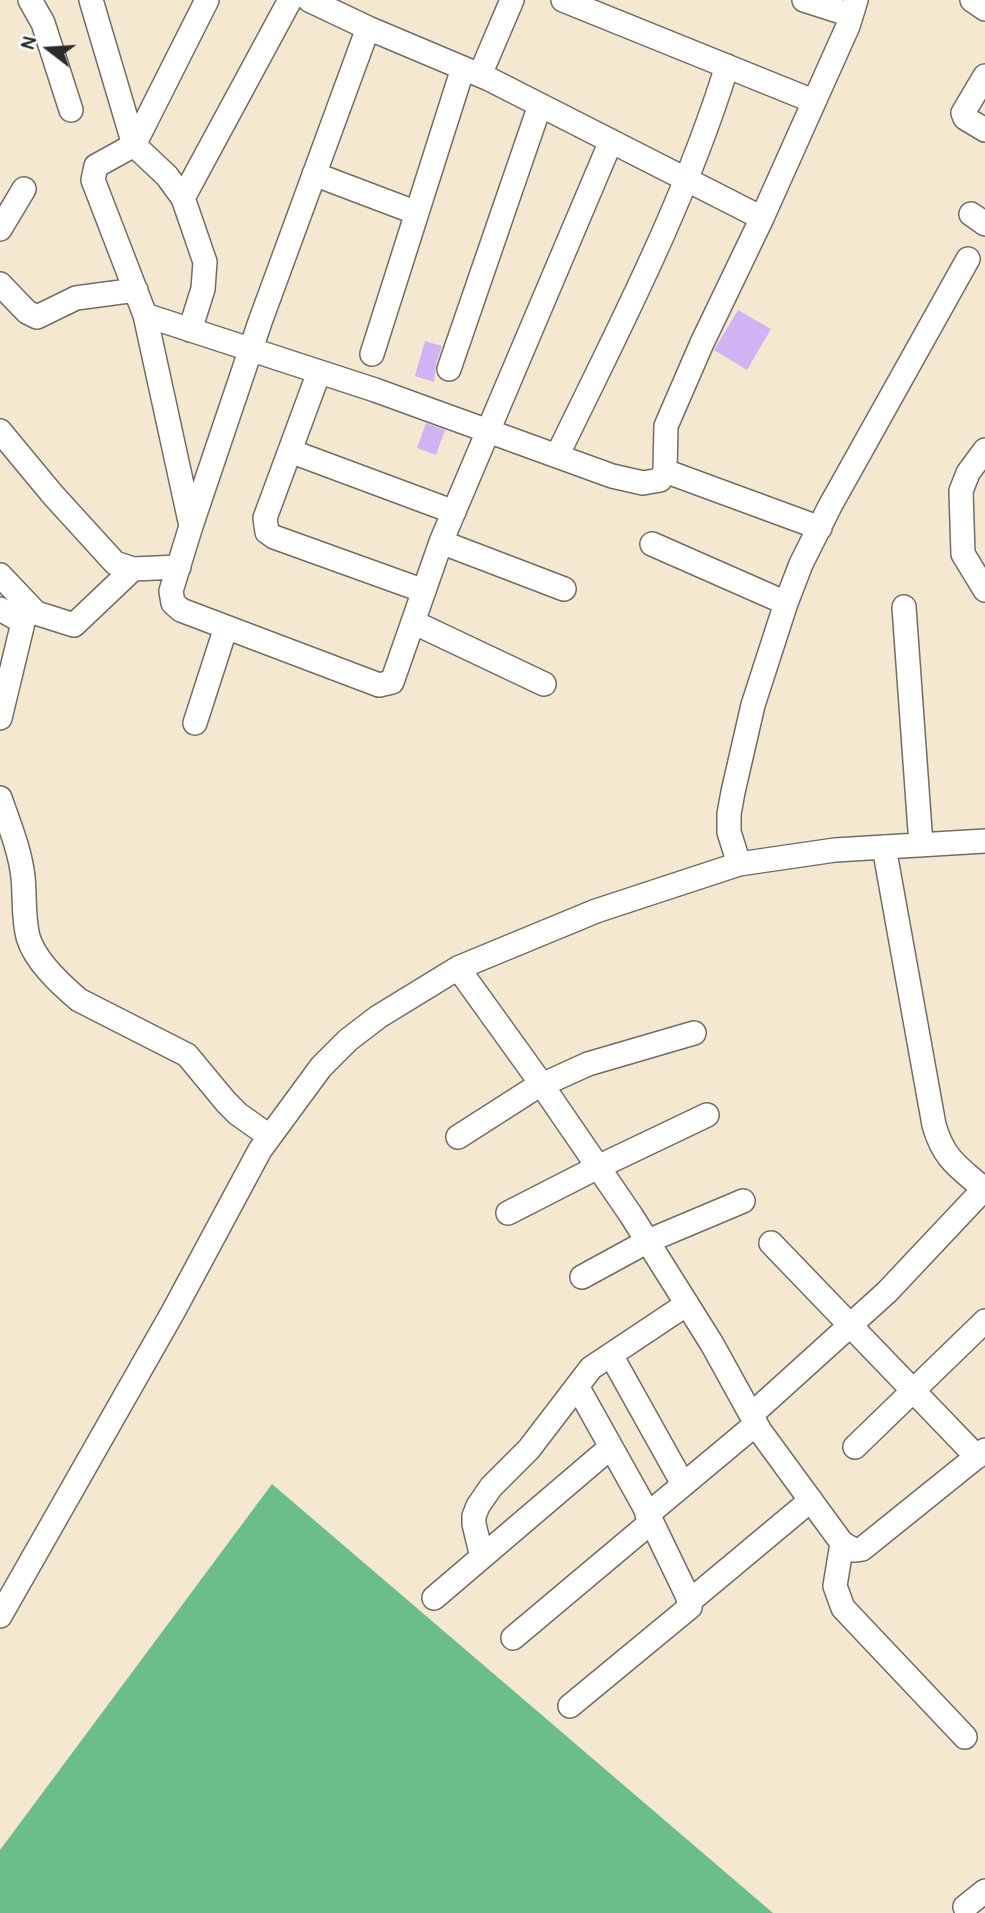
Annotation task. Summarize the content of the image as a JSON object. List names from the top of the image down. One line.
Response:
{"north":"left"}
